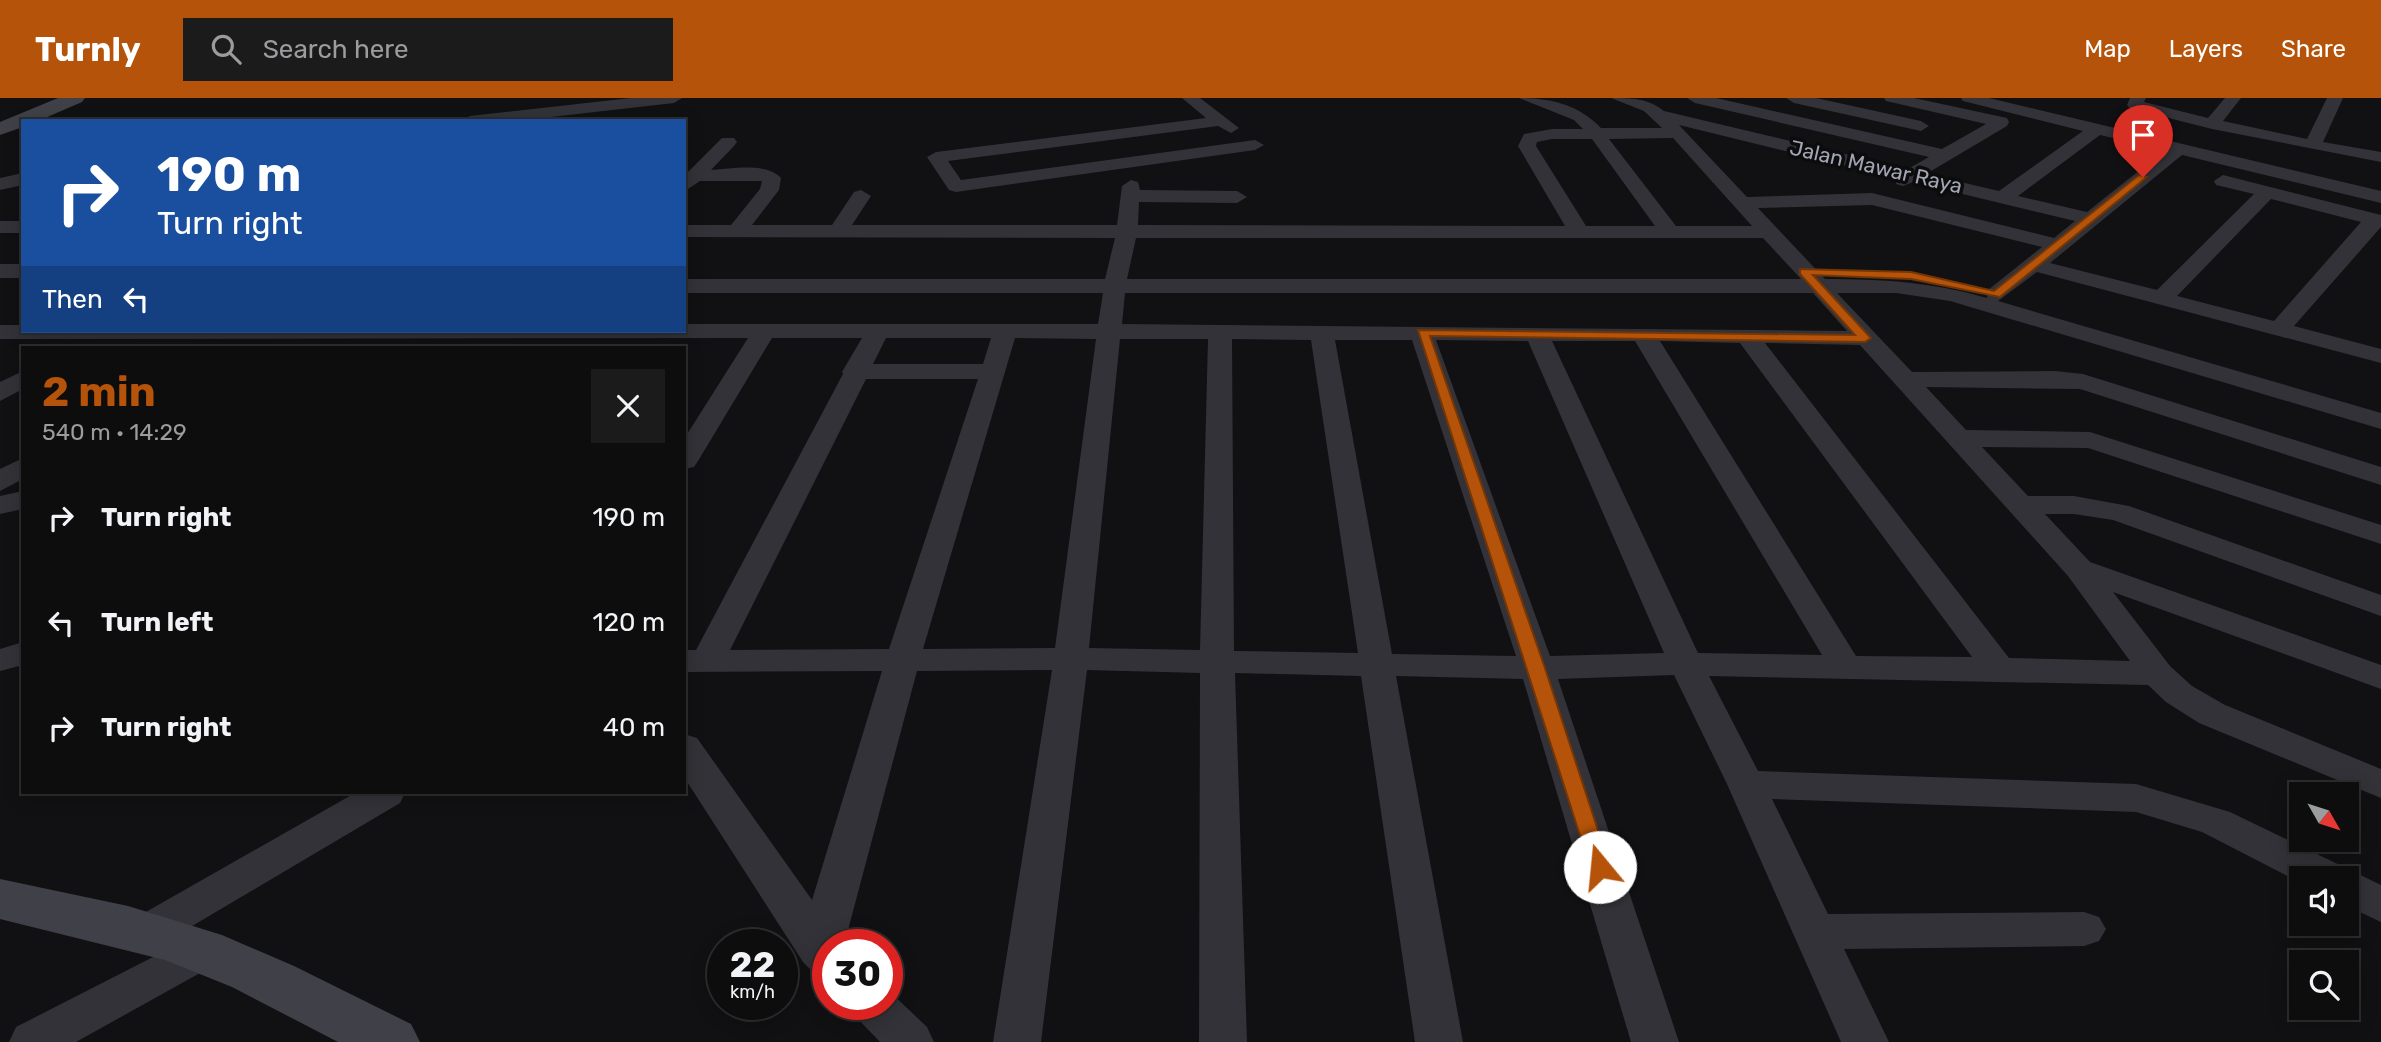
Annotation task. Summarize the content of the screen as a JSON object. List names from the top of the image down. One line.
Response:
{"streets":{"street":["Jalan Mawar Raya"]},"north":"bottom right","page":{"header":"Turnly","search":"Search here","nav":["Map","Layers","Share"],"turn":["190 m","Turn right"],"then":"Then","heading":["2 min","540 m · 14:29"],"list":[{"name":"Turn right","value":"190 m"},{"name":"Turn left","value":"120 m"},{"name":"Turn right","value":"40 m"}],"speed":"22 km/h","limit":"30"}}
